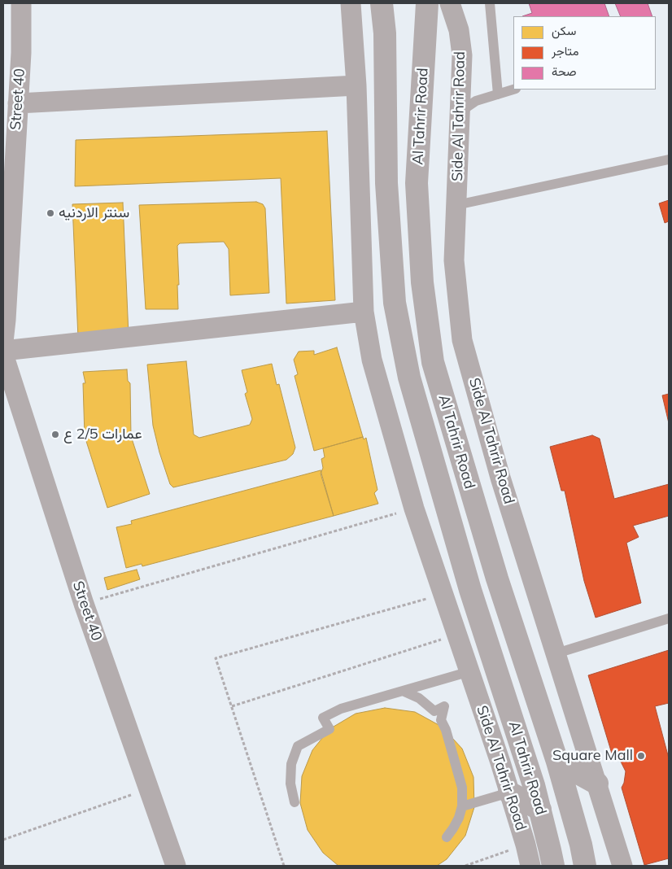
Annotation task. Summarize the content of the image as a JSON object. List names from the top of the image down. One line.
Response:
{"streets":{"street":["Street 40","Al Tahrir Road","Side Al Tahrir Road"]},"places":["سنتر الاردنيه","عمارات 2/5 ع","Square Mall"],"legend":["سكن","متاجر","صحة"]}
